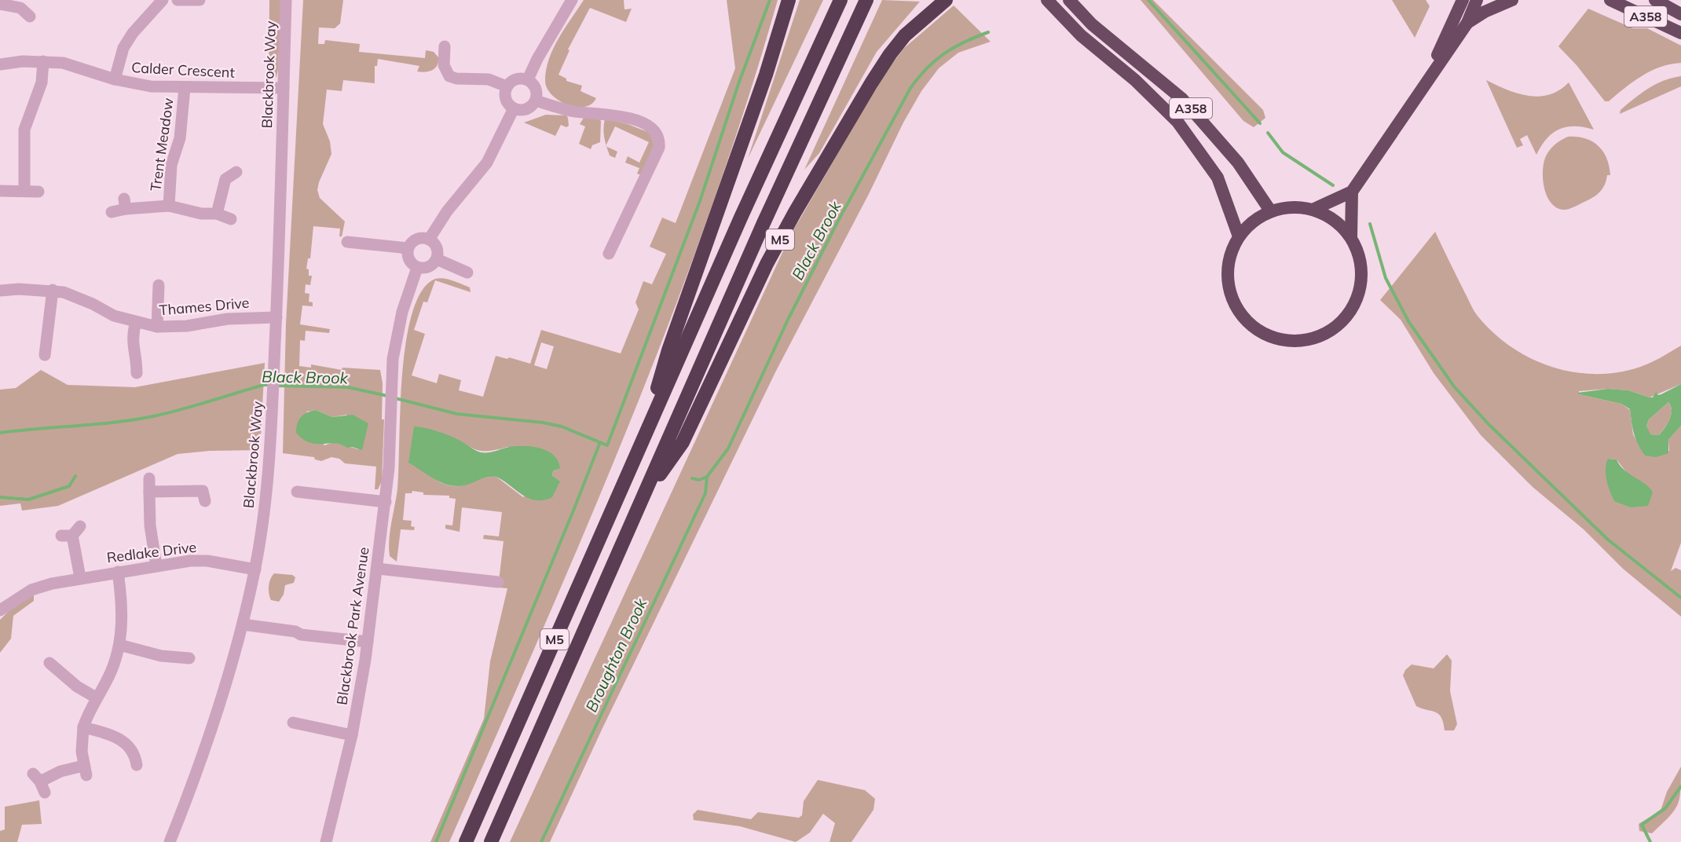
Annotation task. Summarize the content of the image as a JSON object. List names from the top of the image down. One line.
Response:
{"streets":{"highway":["A358","M5"],"street":["Calder Crescent","Blackbrook Way","Trent Meadow","Thames Drive","Redlake Drive","Blackbrook Park Avenue"]},"crossings":[["Calder Crescent","Blackbrook Way"],["Calder Crescent","Trent Meadow"],["Blackbrook Way","Thames Drive"],["Blackbrook Way","Redlake Drive"]],"water":["Black Brook","Broughton Brook"]}
